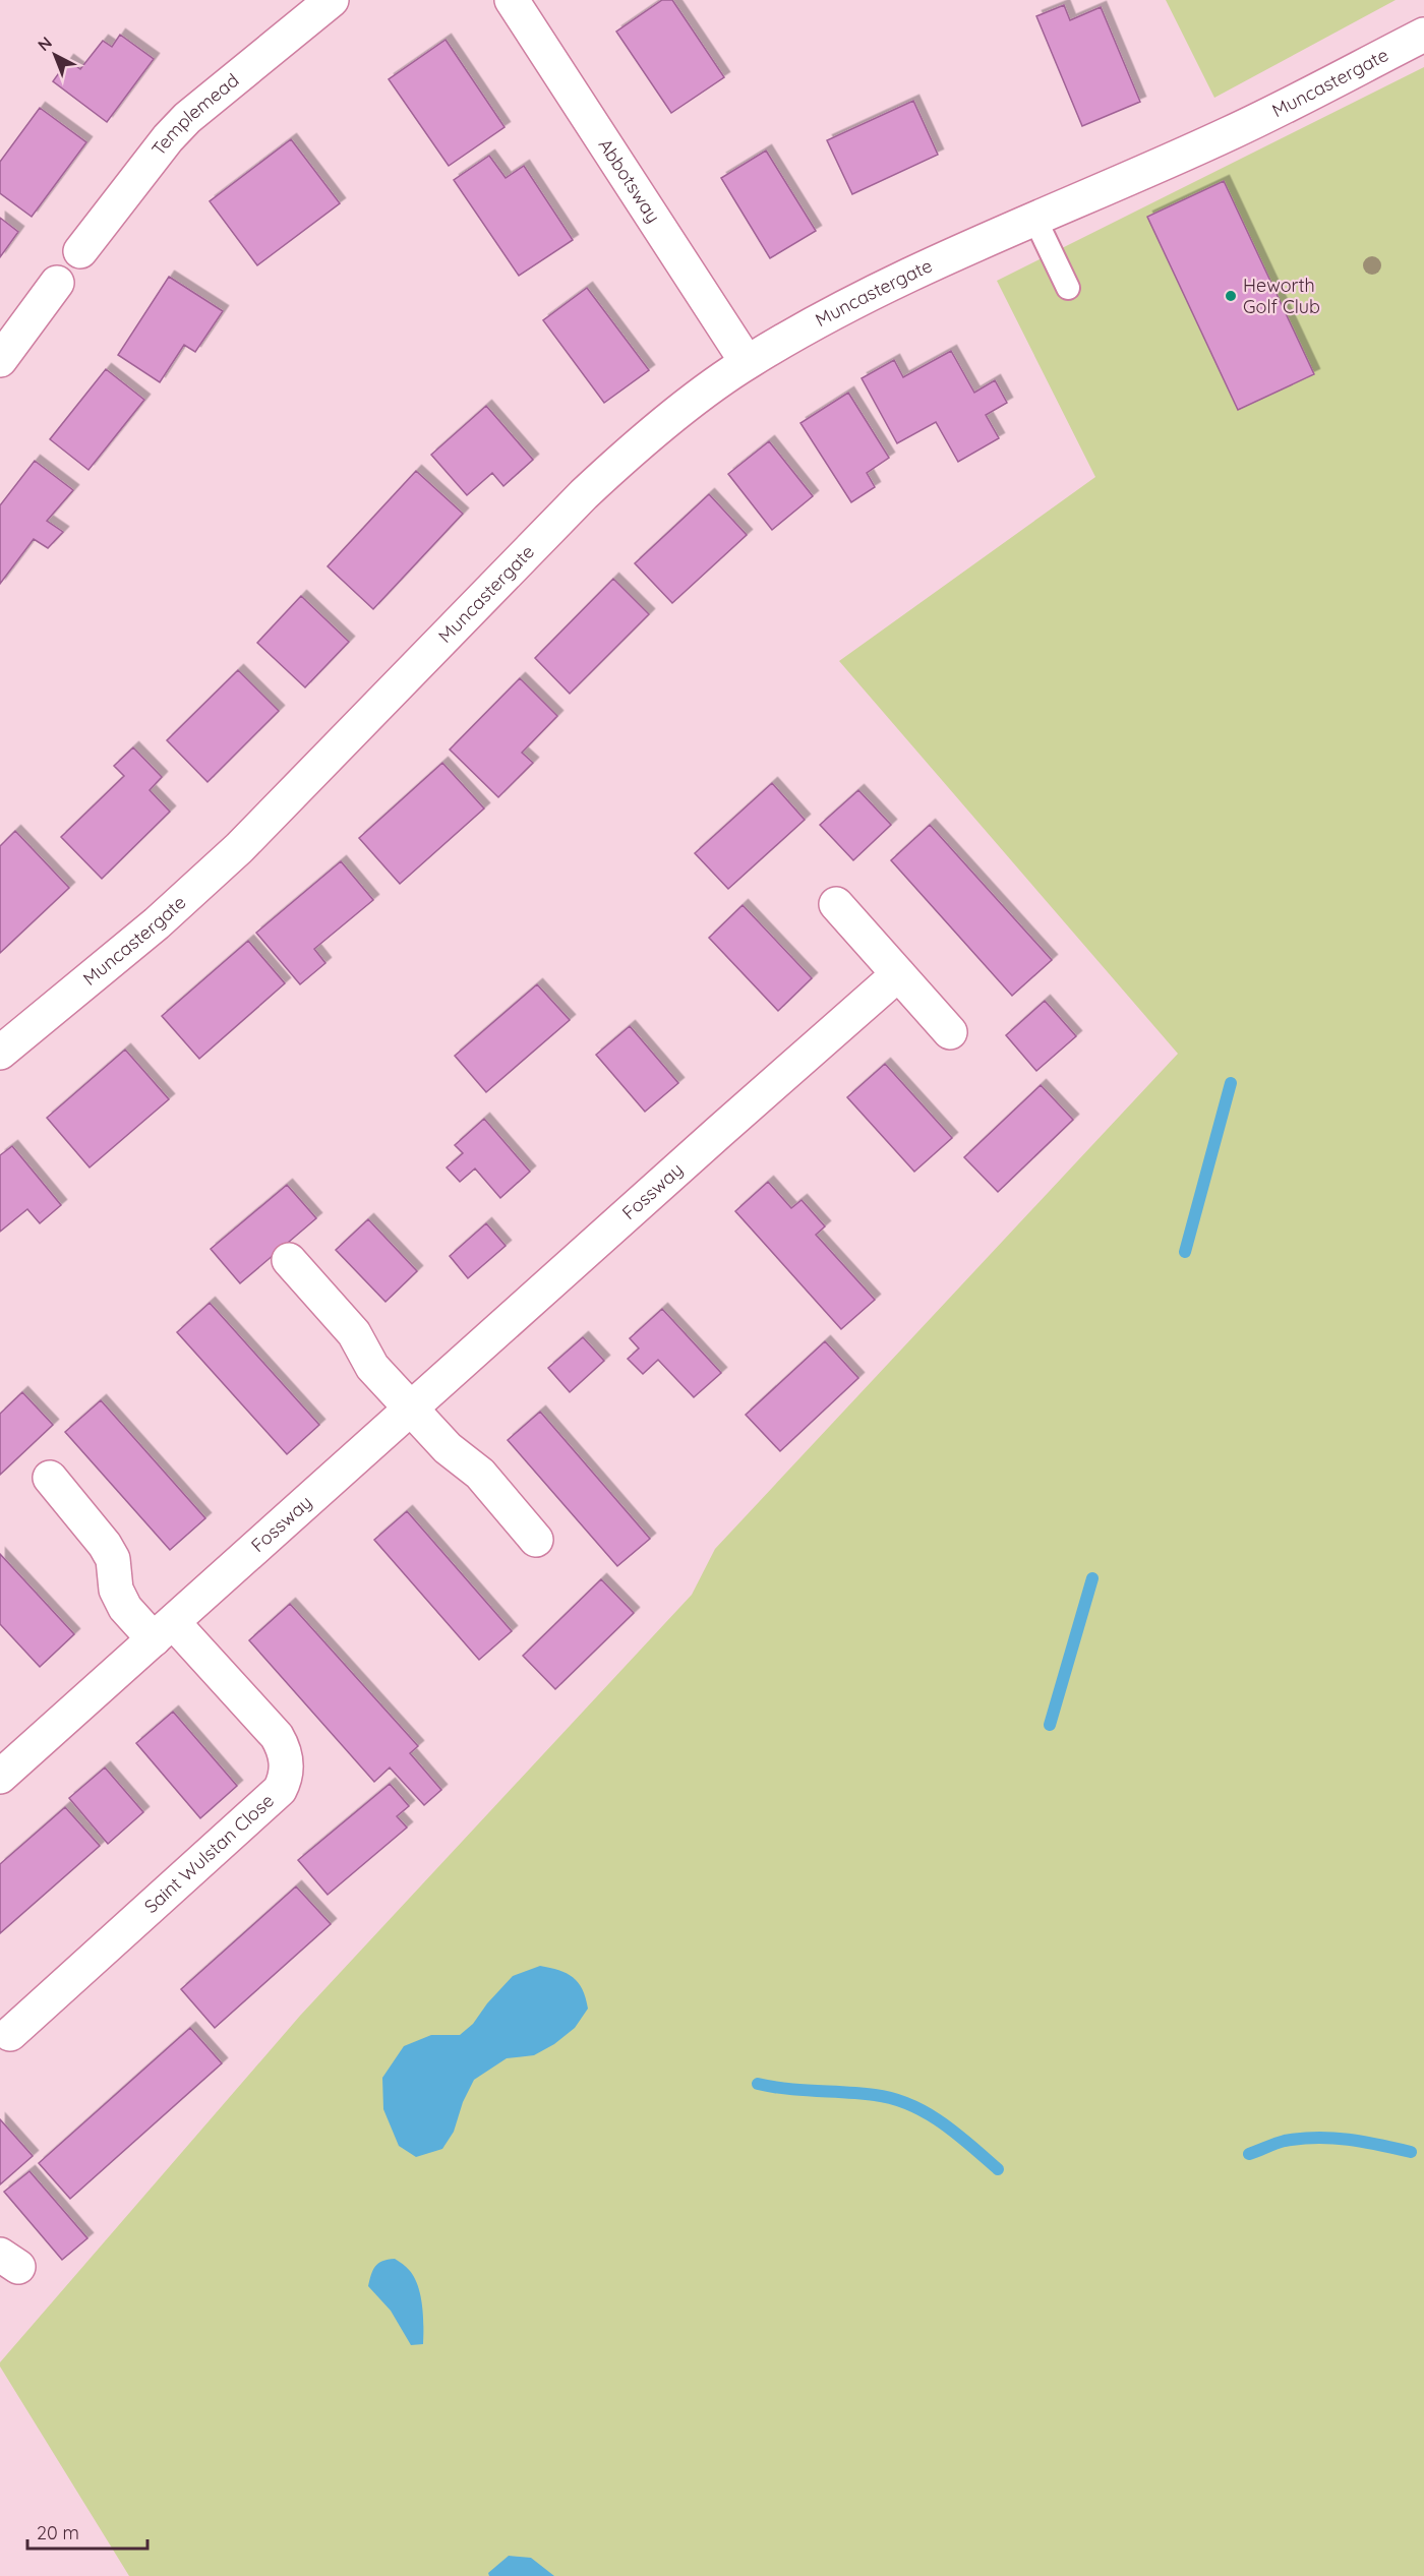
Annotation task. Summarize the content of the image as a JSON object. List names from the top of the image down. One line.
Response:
{"streets":{"street":["Muncastergate","Templemead","Abbotsway","Fossway","Saint Wulstan Close"]},"crossings":[["Muncastergate","Abbotsway"],["Fossway","Saint Wulstan Close"]],"places":["Heworth Golf Club"],"scale_bar":"20 m","north":"top left"}
